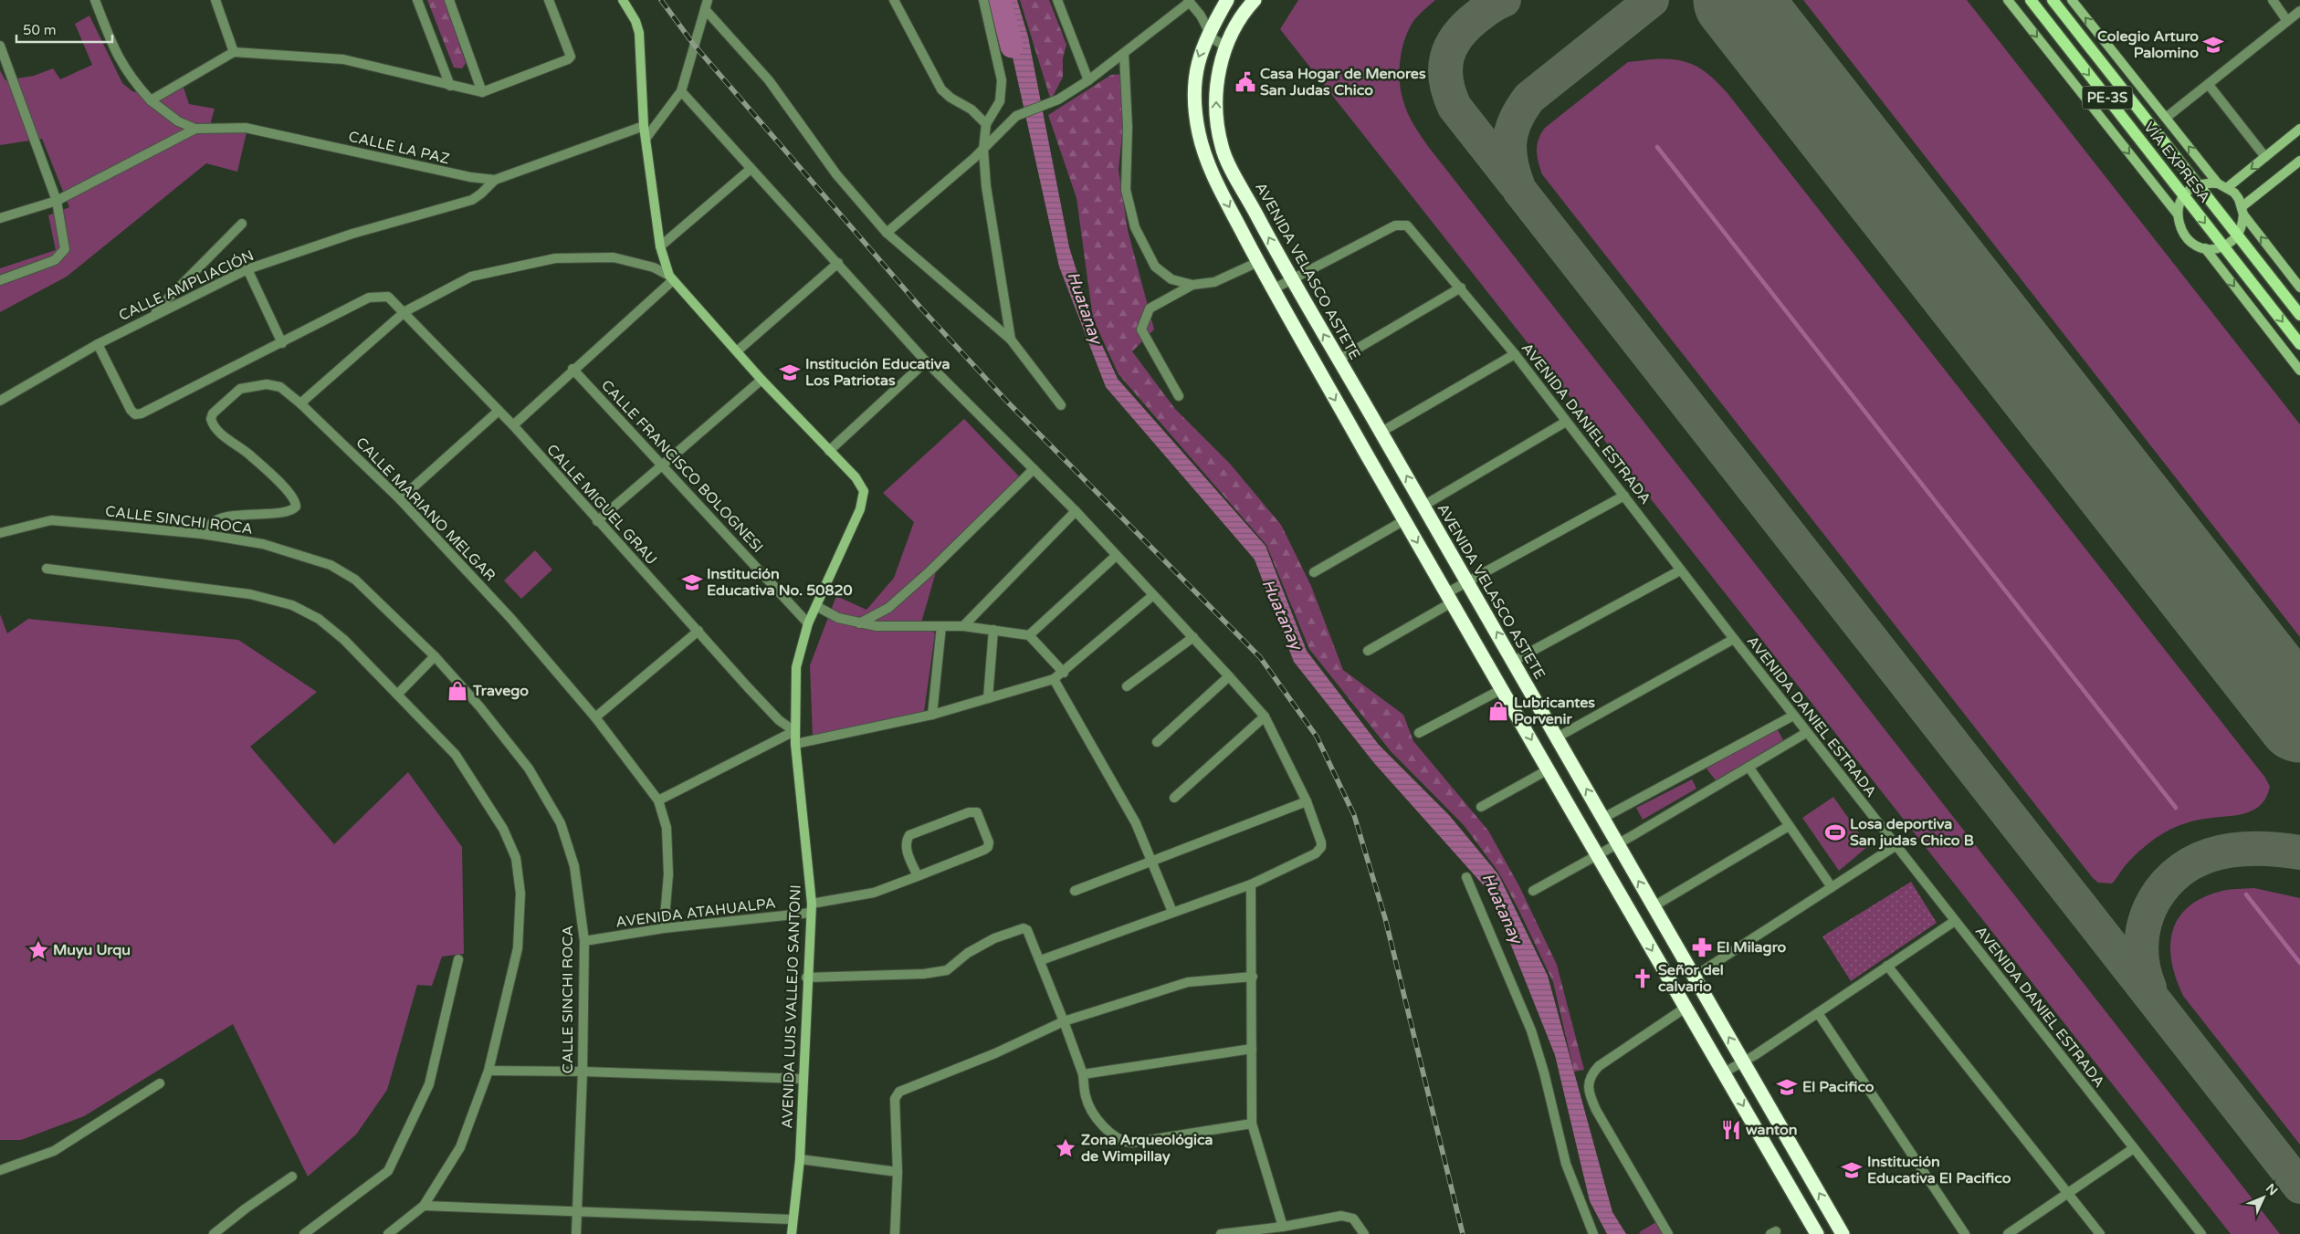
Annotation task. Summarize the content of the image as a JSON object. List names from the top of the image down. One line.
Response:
{"streets":{"highway":["AVENIDA VELASCO ASTETE"],"main road":["PE-3S","VÍA EXPRESA"],"street":["CALLE LA PAZ","CALLE AMPLIACIÓN","AVENIDA DANIEL ESTRADA","CALLE FRANCISCO BOLOGNESI","CALLE MIGUEL GRAU","CALLE MARIANO MELGAR","CALLE SINCHI ROCA","AVENIDA ATAHUALPA","AVENIDA LUIS VALLEJO SANTONI"]},"crossings":[["CALLE LA PAZ","CALLE AMPLIACIÓN"],["CALLE LA PAZ","AVENIDA LUIS VALLEJO SANTONI"],["AVENIDA VELASCO ASTETE","AVENIDA DANIEL ESTRADA"],["CALLE FRANCISCO BOLOGNESI","AVENIDA LUIS VALLEJO SANTONI"],["CALLE MIGUEL GRAU","AVENIDA LUIS VALLEJO SANTONI"],["CALLE MARIANO MELGAR","CALLE SINCHI ROCA"],["CALLE MARIANO MELGAR","AVENIDA ATAHUALPA"],["CALLE SINCHI ROCA","AVENIDA ATAHUALPA"],["AVENIDA ATAHUALPA","AVENIDA LUIS VALLEJO SANTONI"]],"water":["Huatanay"],"places":{"school or university":["Colegio Arturo Palomino","Institución Educativa Los Patriotas","Institución Educativa No. 50820","El Pacifico","Institución Educativa El Pacifico"],"public building":["Casa Hogar de Menores San Judas Chico"],"shop":["Travego","Lubricantes Porvenir"],"sports":["Losa deportiva San judas Chico B"],"pharmacy":["El Milagro"],"place":["Muyu Urqu","Zona Arqueológica de Wimpillay"],"church":["Señor del calvario"],"restaurant":["wanton"]},"scale_bar":"50 m","north":"top right"}
